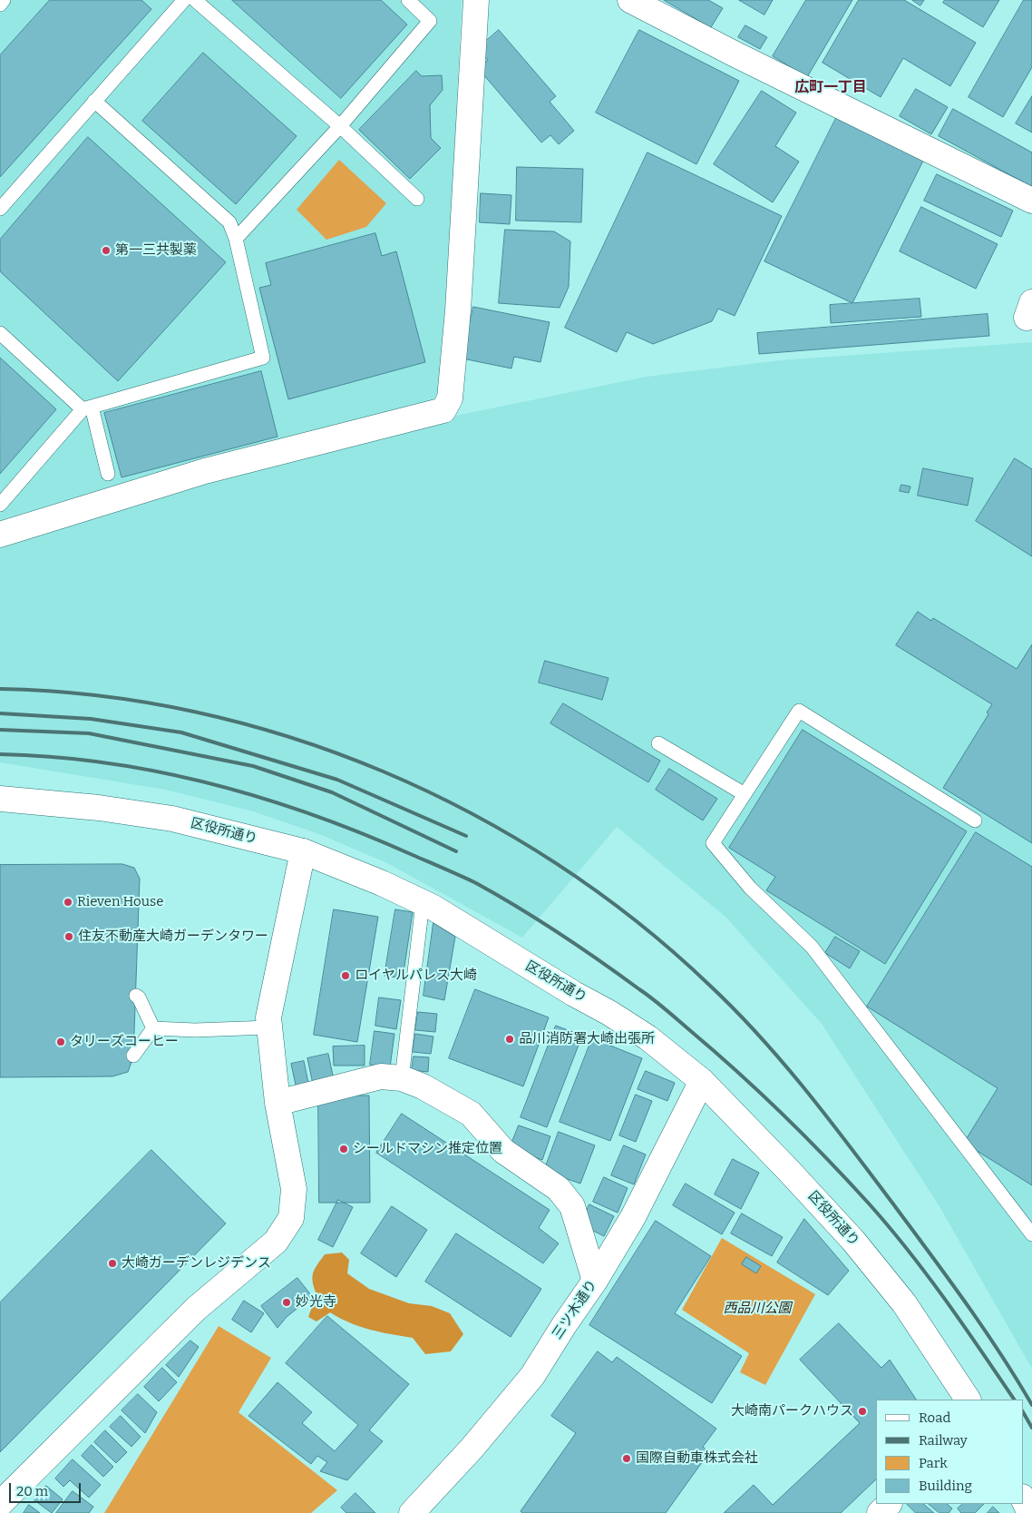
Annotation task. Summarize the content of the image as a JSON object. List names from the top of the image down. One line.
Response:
{"streets":{"street":["区役所通り","三ツ木通り"]},"crossings":[["区役所通り","三ツ木通り"]],"districts":["広町一丁目"],"parks":["西品川公園"],"places":["第一三共製薬","Rieven House","住友不動産大崎ガーデンタワー","ロイヤルパレス大崎","品川消防署大崎出張所","タリーズコーヒー","シールドマシン推定位置","大崎ガーデンレジデンス","妙光寺","大崎南パークハウス","国際自動車株式会社"],"legend":["Road","Railway","Park","Building"],"scale_bar":"20 m"}
